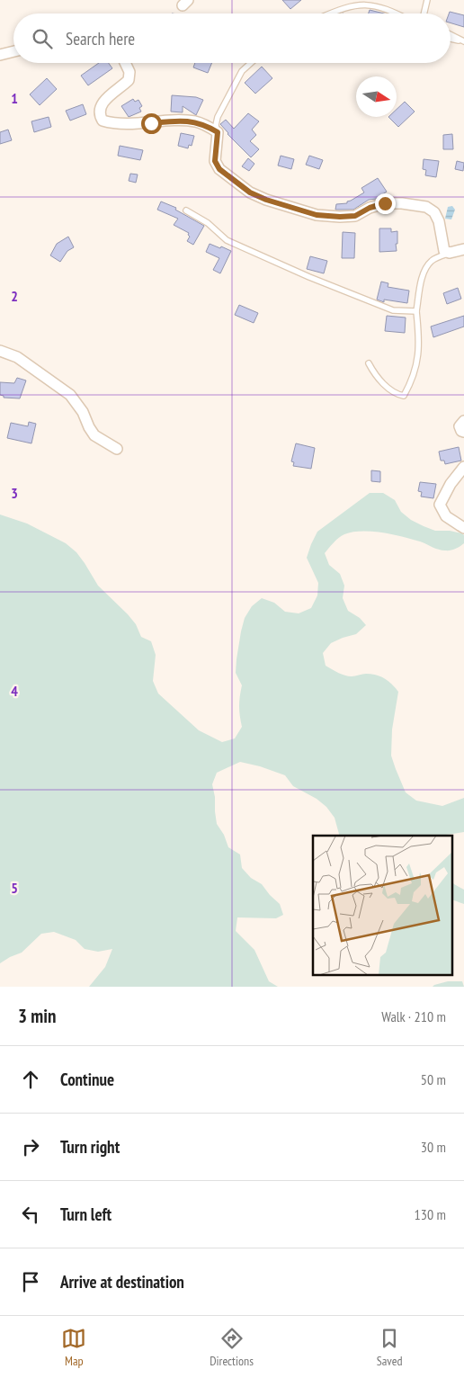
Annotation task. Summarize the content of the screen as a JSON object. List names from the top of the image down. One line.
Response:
{"north":"right","page":{"search":"Search here","heading":["3 min","Walk · 210 m"],"list":[["Continue","50 m"],["Turn right","30 m"],["Turn left","130 m"],"Arrive at destination"],"nav":["Map","Directions","Saved"]},"grid":{"rows":["1","2","3","4","5"]}}
